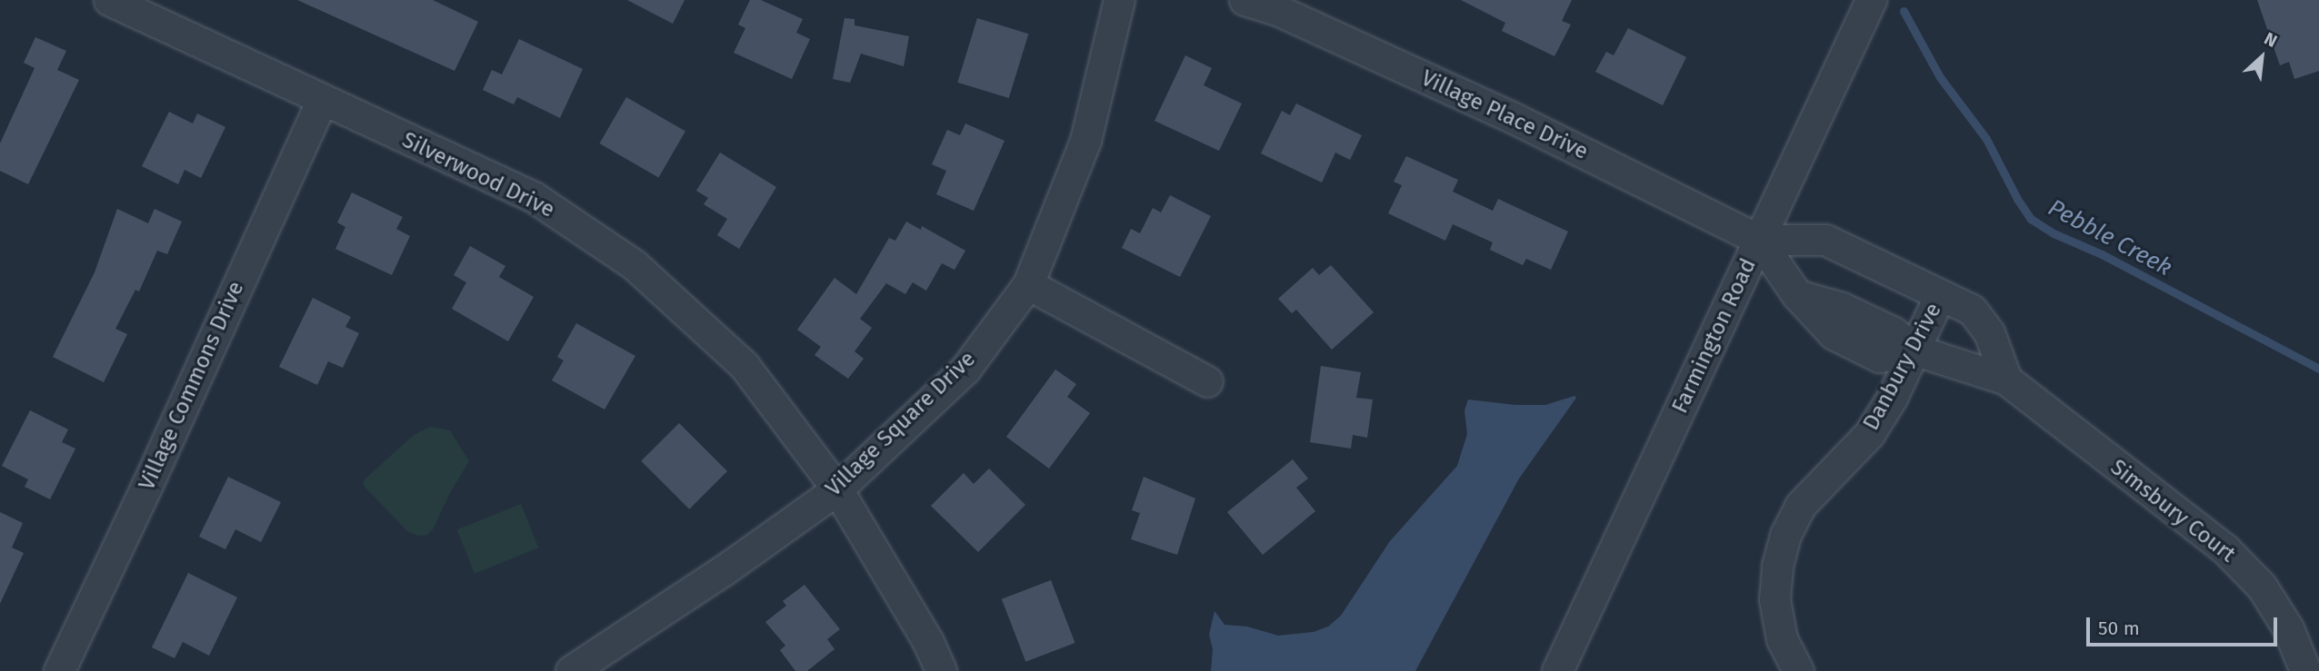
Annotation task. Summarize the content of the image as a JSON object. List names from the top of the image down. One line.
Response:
{"streets":{"street":["Village Place Drive","Silverwood Drive","Farmington Road","Danbury Drive","Village Commons Drive","Village Square Drive","Simsbury Court"]},"crossings":[["Village Place Drive","Farmington Road"],["Village Place Drive","Simsbury Court"],["Silverwood Drive","Village Commons Drive"],["Silverwood Drive","Village Square Drive"],["Farmington Road","Simsbury Court"],["Danbury Drive","Simsbury Court"]],"water":["Pebble Creek"],"scale_bar":"50 m","north":"top right"}
